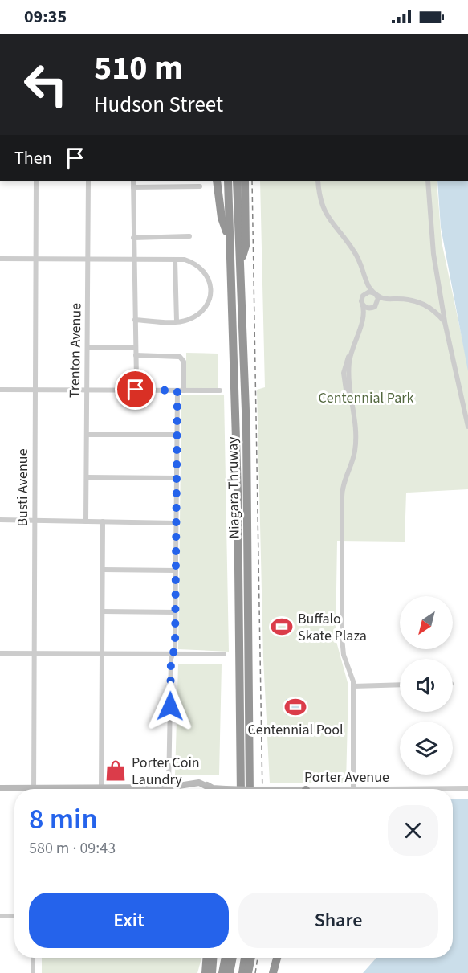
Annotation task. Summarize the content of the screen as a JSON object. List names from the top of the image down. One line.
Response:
{"streets":{"highway":["Niagara Thruway"],"street":["Trenton Avenue","Busti Avenue","Porter Avenue"]},"parks":["Centennial Park"],"places":{"sports":["Buffalo Skate Plaza","Centennial Pool"],"shop":["Porter Coin Laundry"]},"north":"bottom left","page":{"status":"09:35","turn":["510 m","Hudson Street"],"then":"Then","heading":["8 min","580 m · 09:43"],"buttons":["Exit","Share"]}}
